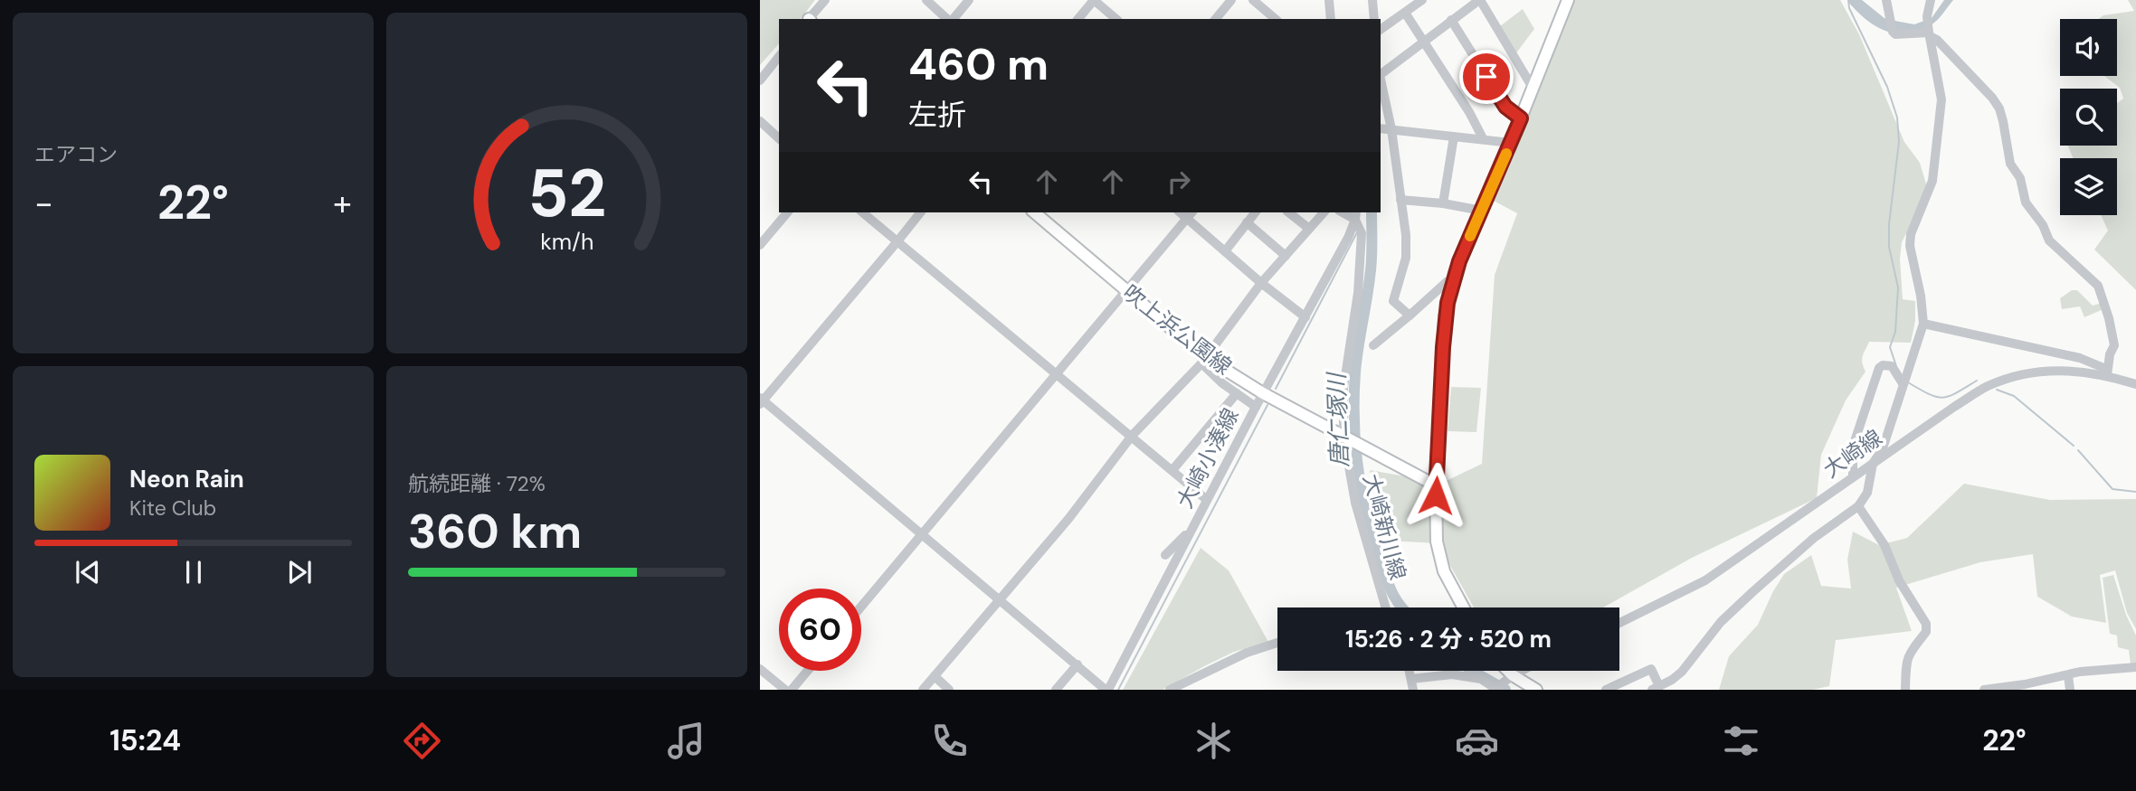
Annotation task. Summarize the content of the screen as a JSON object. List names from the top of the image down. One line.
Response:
{"streets":{"main road":["吹上浜公園線"],"street":["大崎線","大崎小湊線","大崎新川線"]},"crossings":[["吹上浜公園線","大崎小湊線"],["吹上浜公園線","大崎新川線"],["大崎小湊線","大崎新川線"]],"water":["唐仁塚川"],"page":{"tile":["エアコン",["航続距離 · 72%","360 km"]],"turn":["460 m","左折"],"heat":["−","22°","+"],"song":["Neon Rain","Kite Club"],"limit":"60","trip":"15:26 · 2 分 · 520 m","tabs":["15:24","22°"],"gauge":["52","km/h"]}}
